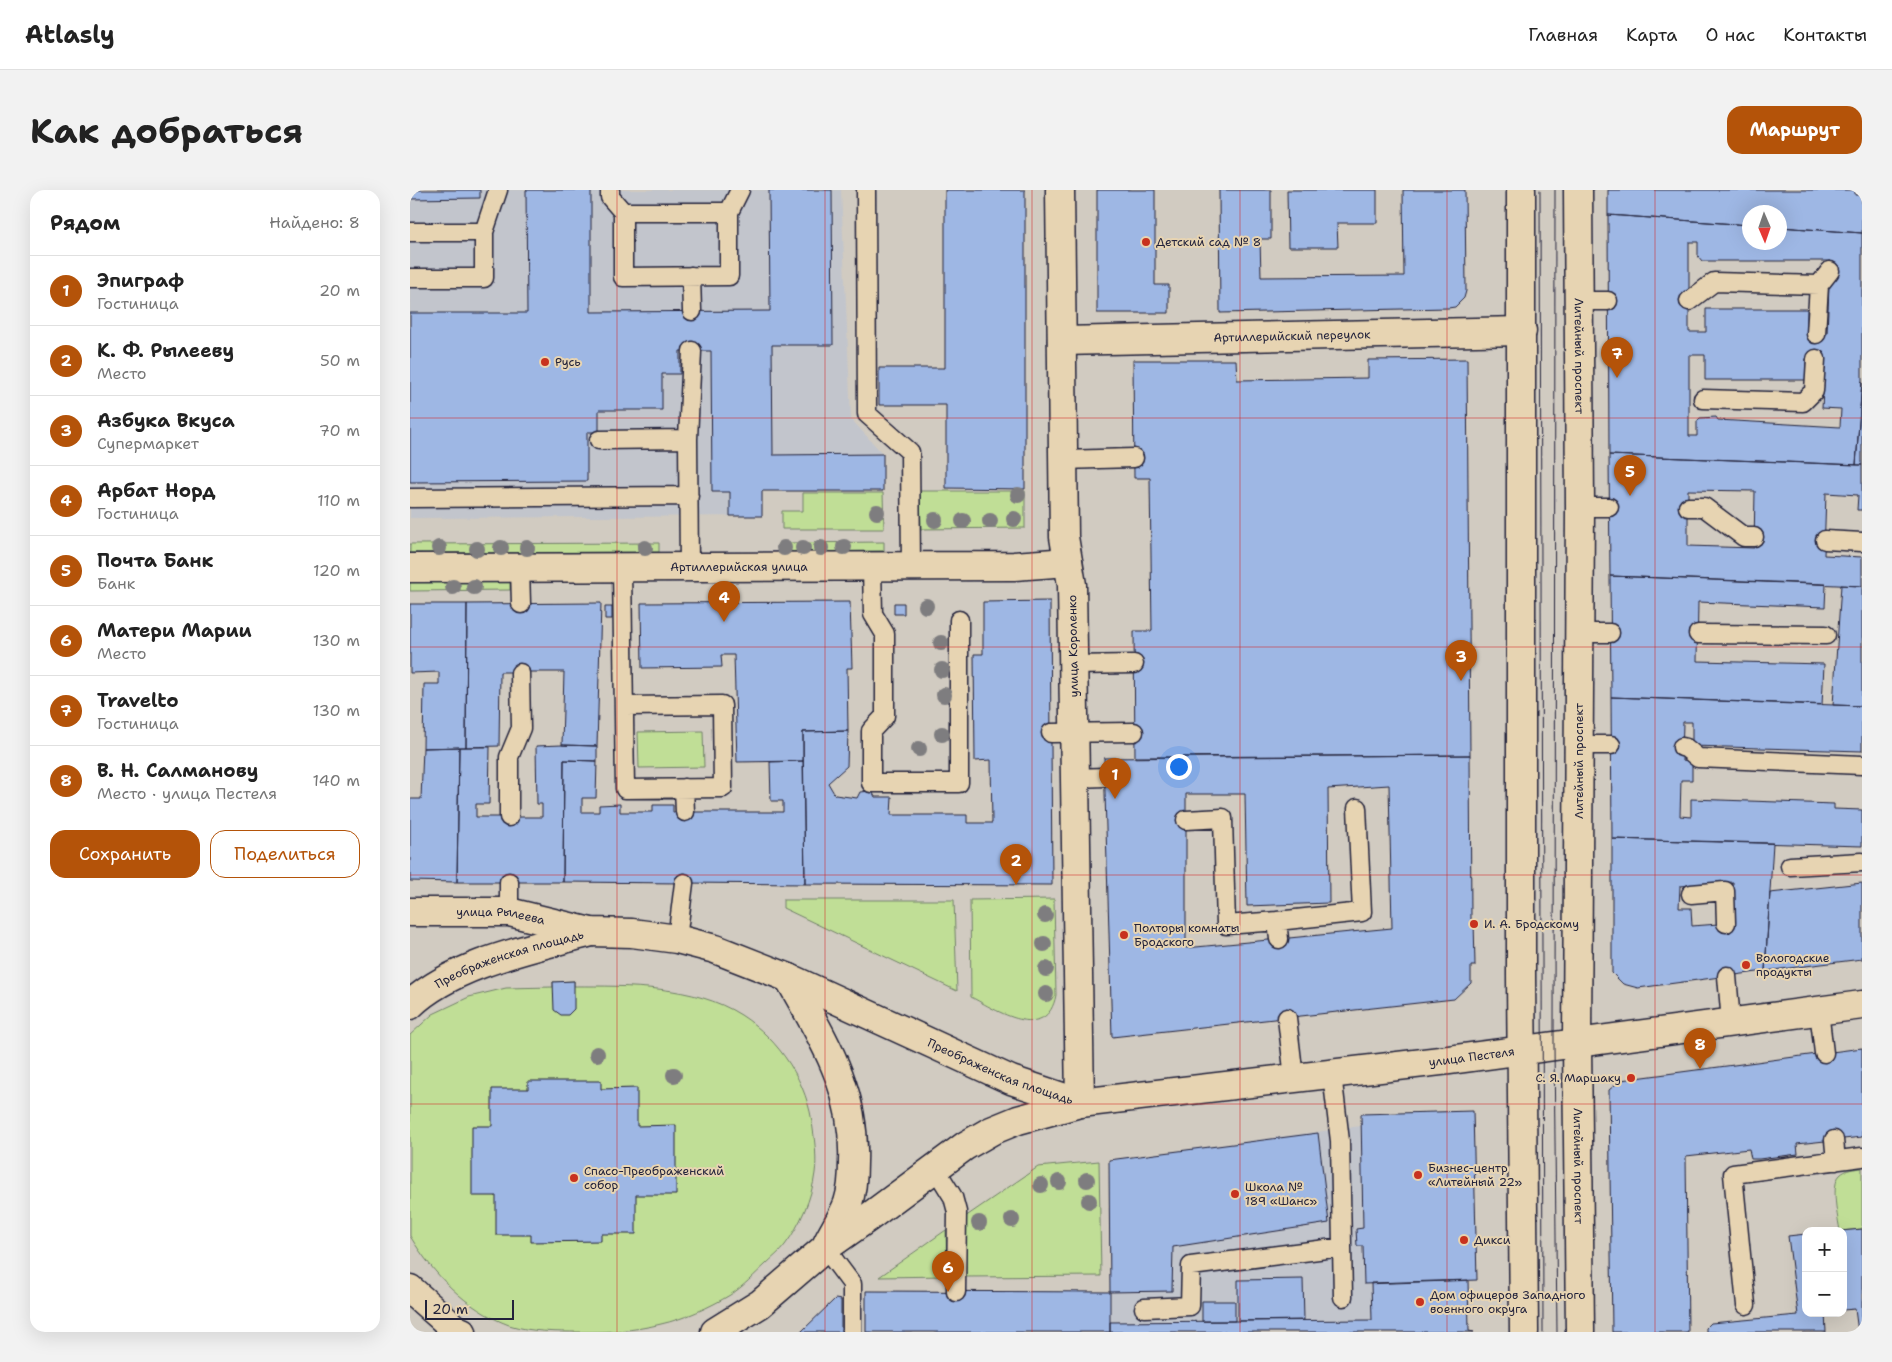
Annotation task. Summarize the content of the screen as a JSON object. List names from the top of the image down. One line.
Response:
{"streets":{"street":["Артиллерийский переулок","Литейный проспект","Артиллерийская улица","улица Короленко","улица Рылеева","Преображенская площадь","улица Пестеля"]},"crossings":[["Артиллерийский переулок","улица Короленко"],["Литейный проспект","улица Пестеля"],["Артиллерийская улица","улица Короленко"],["улица Короленко","Преображенская площадь"],["улица Короленко","улица Пестеля"],["улица Рылеева","Преображенская площадь"],["Преображенская площадь","улица Пестеля"]],"places":["Детский сад № 8","Русь","И. А. Бродскому","Полторы комнаты Бродского","Вологодские продукты","С. Я. Маршаку","Бизнес-центр «Литейный 22»","Спасо-Преображенский собор","Школа № 189 «Шанс»","Дикси","Дом офицеров Западного военного округа"],"scale_bar":"20 m","north":"bottom","page":{"header":"Atlasly","nav":["Главная","Карта","О нас","Контакты"],"buttons":["Маршрут",["Сохранить","Поделиться"]],"title":"Как добраться","heading":["Рядом","Найдено: 8"],"list":[{"mark":"1","name":"Эпиграф","note":"Гостиница","value":"20 m"},{"mark":"2","name":"К. Ф. Рылееву","note":"Место","value":"50 m"},{"mark":"3","name":"Азбука Вкуса","note":"Супермаркет","value":"70 m"},{"mark":"4","name":"Арбат Норд","note":"Гостиница","value":"110 m"},{"mark":"5","name":"Почта Банк","note":"Банк","value":"120 m"},{"mark":"6","name":"Матери Марии","note":"Место","value":"130 m"},{"mark":"7","name":"Travelto","note":"Гостиница","value":"130 m"},{"mark":"8","name":"В. Н. Салманову","note":"Место · улица Пестеля","value":"140 m"}],"pins":["7","5","4","3","1","2","8","6"],"map_buttons":["+","−"],"scale":"20 m"}}
